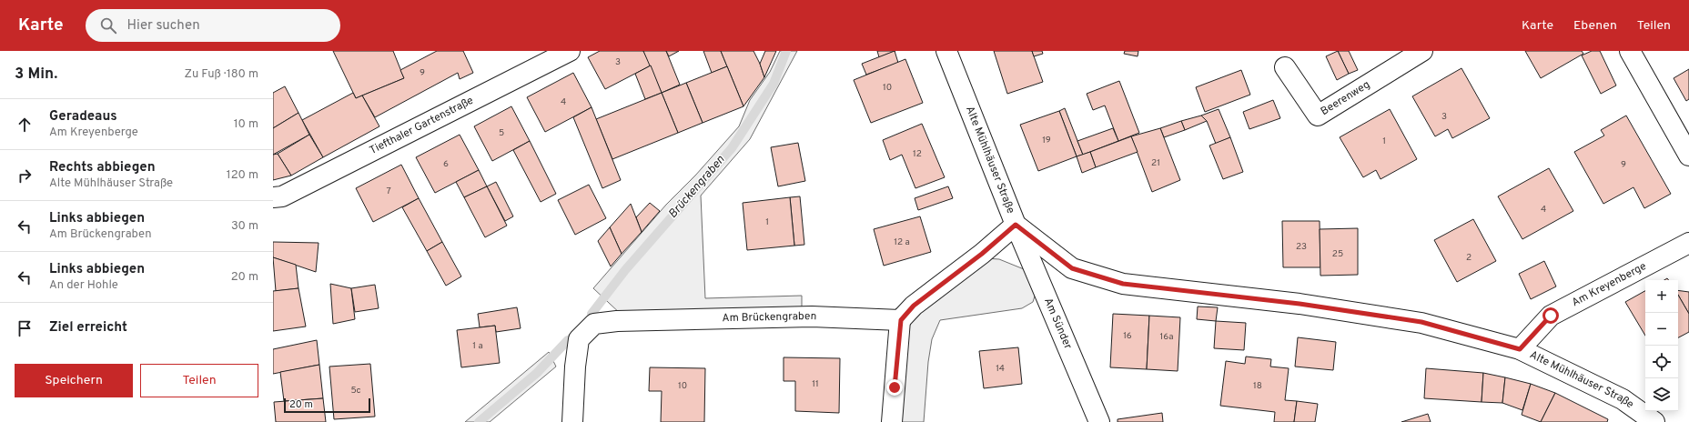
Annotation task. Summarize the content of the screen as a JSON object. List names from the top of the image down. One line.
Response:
{"streets":{"street":["Beerenweg","Tiefthaler Gartenstraße","Alte Mühlhäuser Straße","Am Kreyenberge","Am Brückengraben","Am Sünder"]},"crossings":[["Alte Mühlhäuser Straße","Am Kreyenberge"],["Alte Mühlhäuser Straße","Am Sünder"]],"water":["Brückengraben"],"house_numbers":["3","9","10","4","3","5","19","1","12","21","6","9","7","4","1","12 a","23","25","2","16","16a","1 a","14","11","10","18","5c"],"scale_bar":"20 m","page":{"header":"Karte","search":"Hier suchen","nav":["Karte","Ebenen","Teilen"],"heading":["3 Min.","Zu Fuß · 180 m"],"list":[["Geradeaus","Am Kreyenberge","10 m"],["Rechts abbiegen","Alte Mühlhäuser Straße","120 m"],["Links abbiegen","Am Brückengraben","30 m"],["Links abbiegen","An der Hohle","20 m"],"Ziel erreicht"],"map_buttons":["+","−"],"buttons":["Speichern","Teilen"],"scale":"20 m"}}
